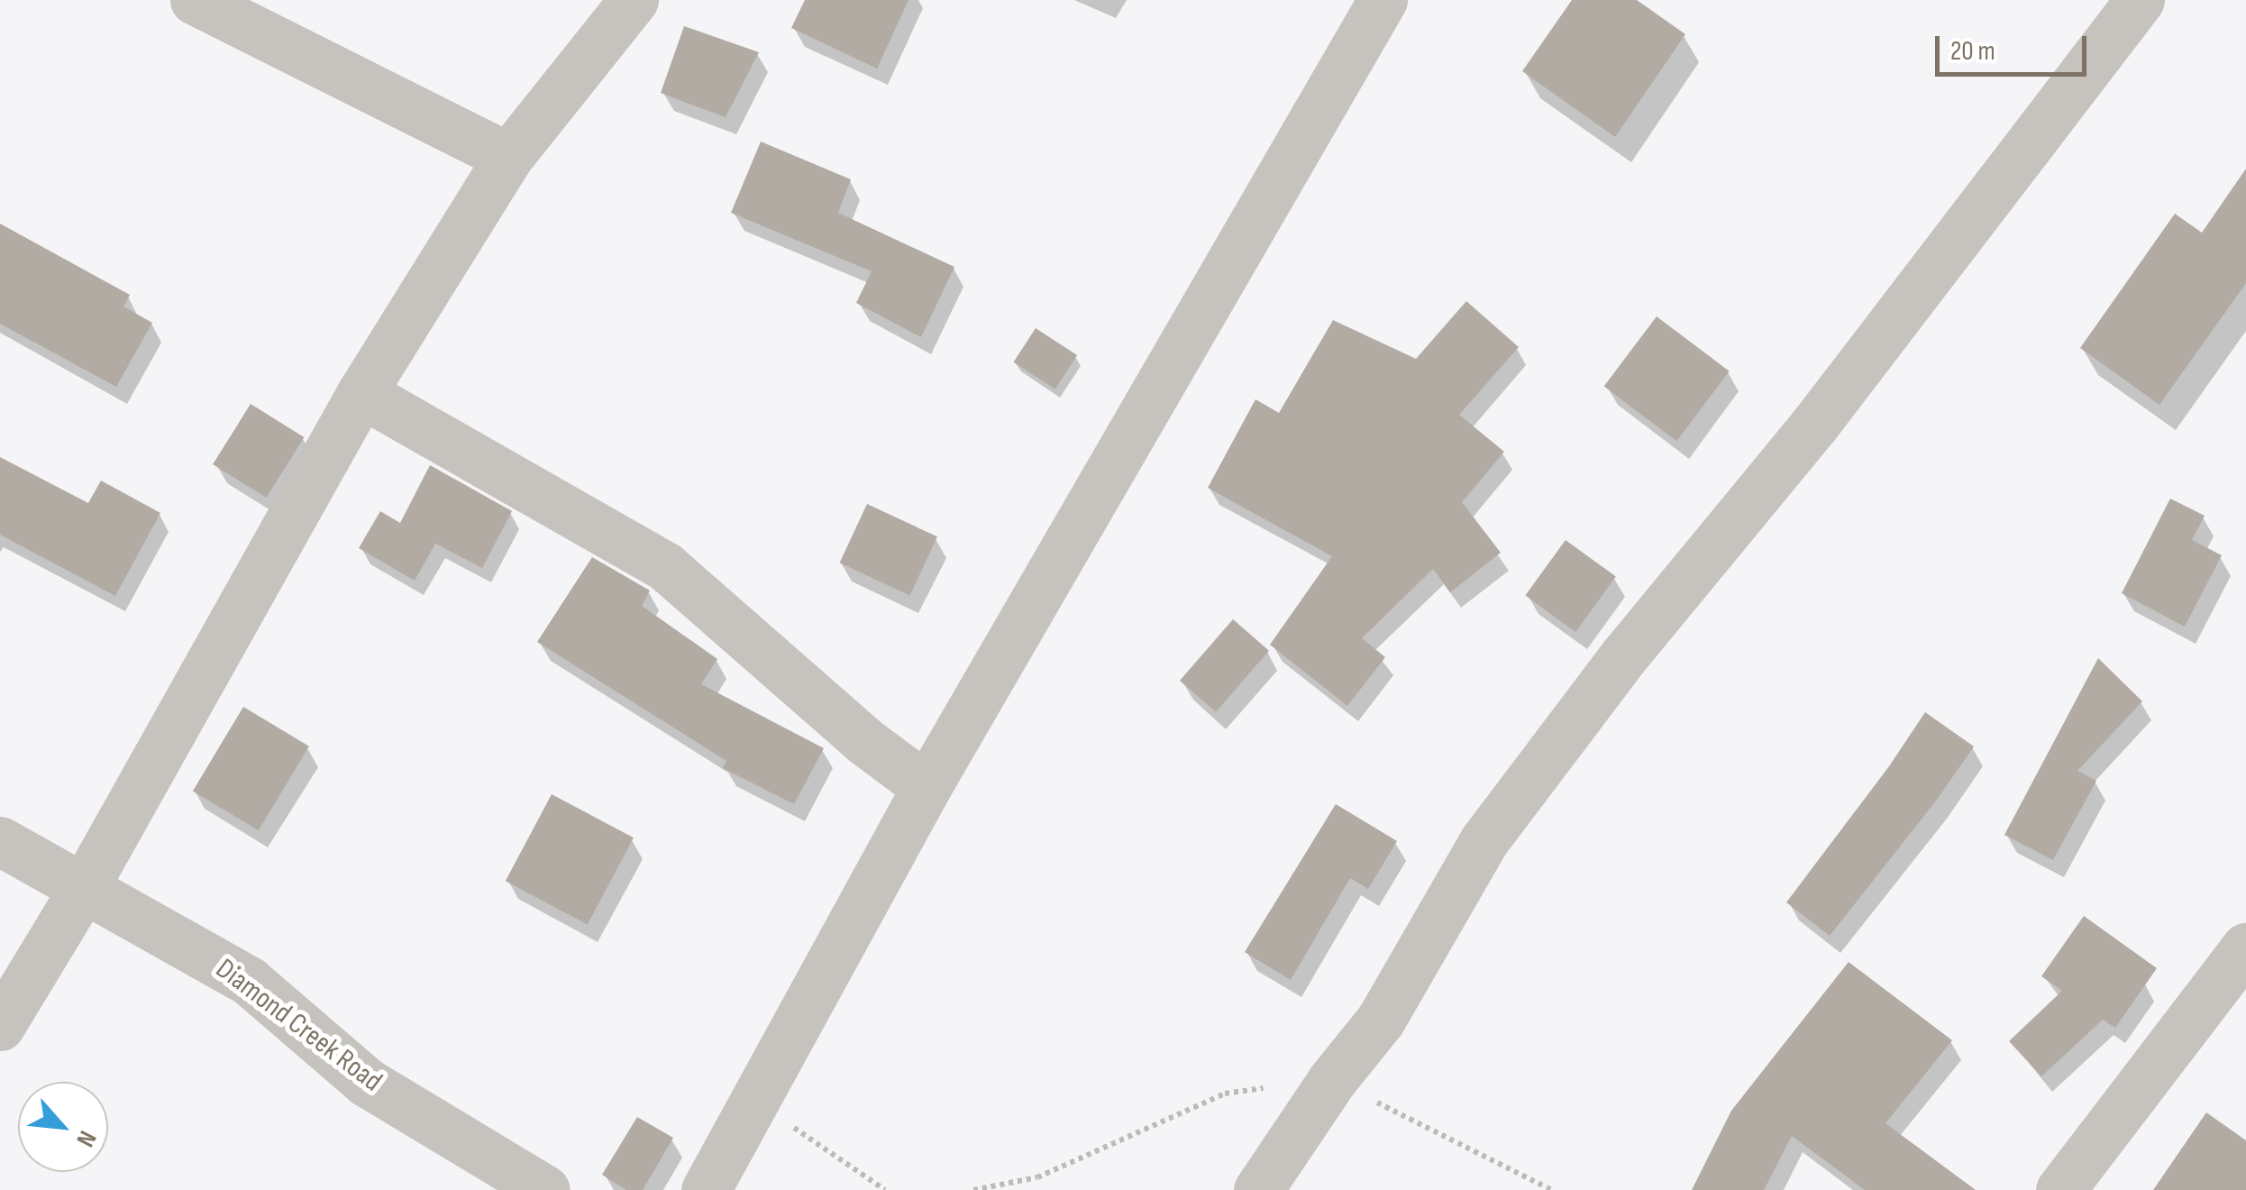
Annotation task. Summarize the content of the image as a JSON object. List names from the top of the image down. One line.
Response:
{"streets":{"street":["Diamond Creek Road"]},"scale_bar":"20 m","north":"bottom right"}
